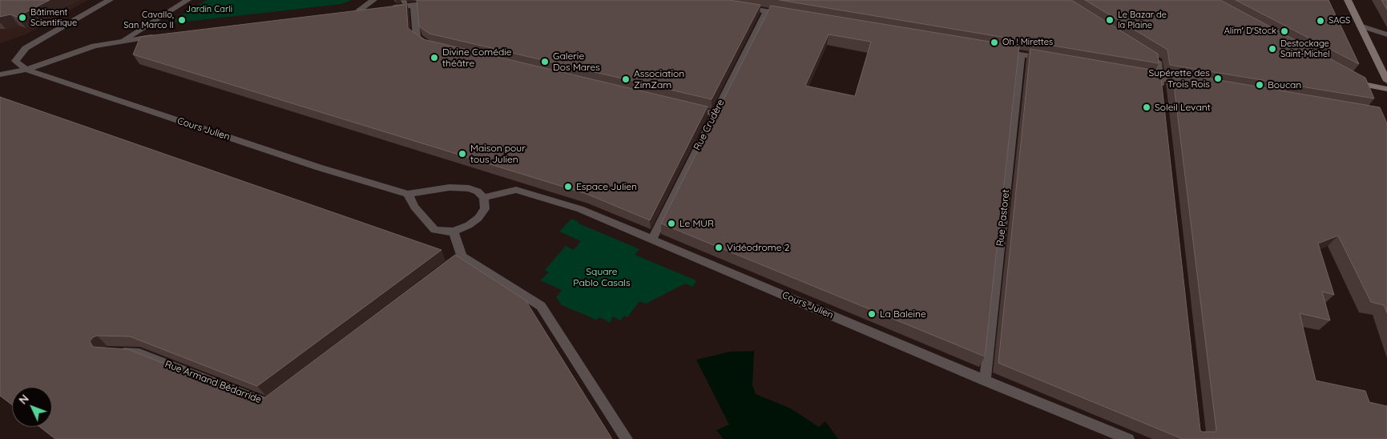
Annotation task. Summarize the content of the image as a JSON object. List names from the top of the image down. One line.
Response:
{"streets":{"street":["Rue Crudère","Cours Julien","Rue Pastoret","Rue Armand Bédarride"]},"crossings":[["Rue Crudère","Cours Julien"],["Cours Julien","Rue Pastoret"]],"parks":["Jardin Carli","Square Pablo Casals"],"places":["Bâtiment Scientifique","Cavallo, San Marco II","Le Bazar de la Plaine","SAGS","Alim' D'Stock","Oh ! Mirettes","Destockage Saint-Michel","Divine Comédie théâtre","Galerie Dos Mares","Supérette des Trois Rois","Association ZimZam","Boucan","Soleil Levant","Maison pour tous Julien","Espace Julien","Le MUR","Vidéodrome 2","La Baleine"],"north":"top left"}
